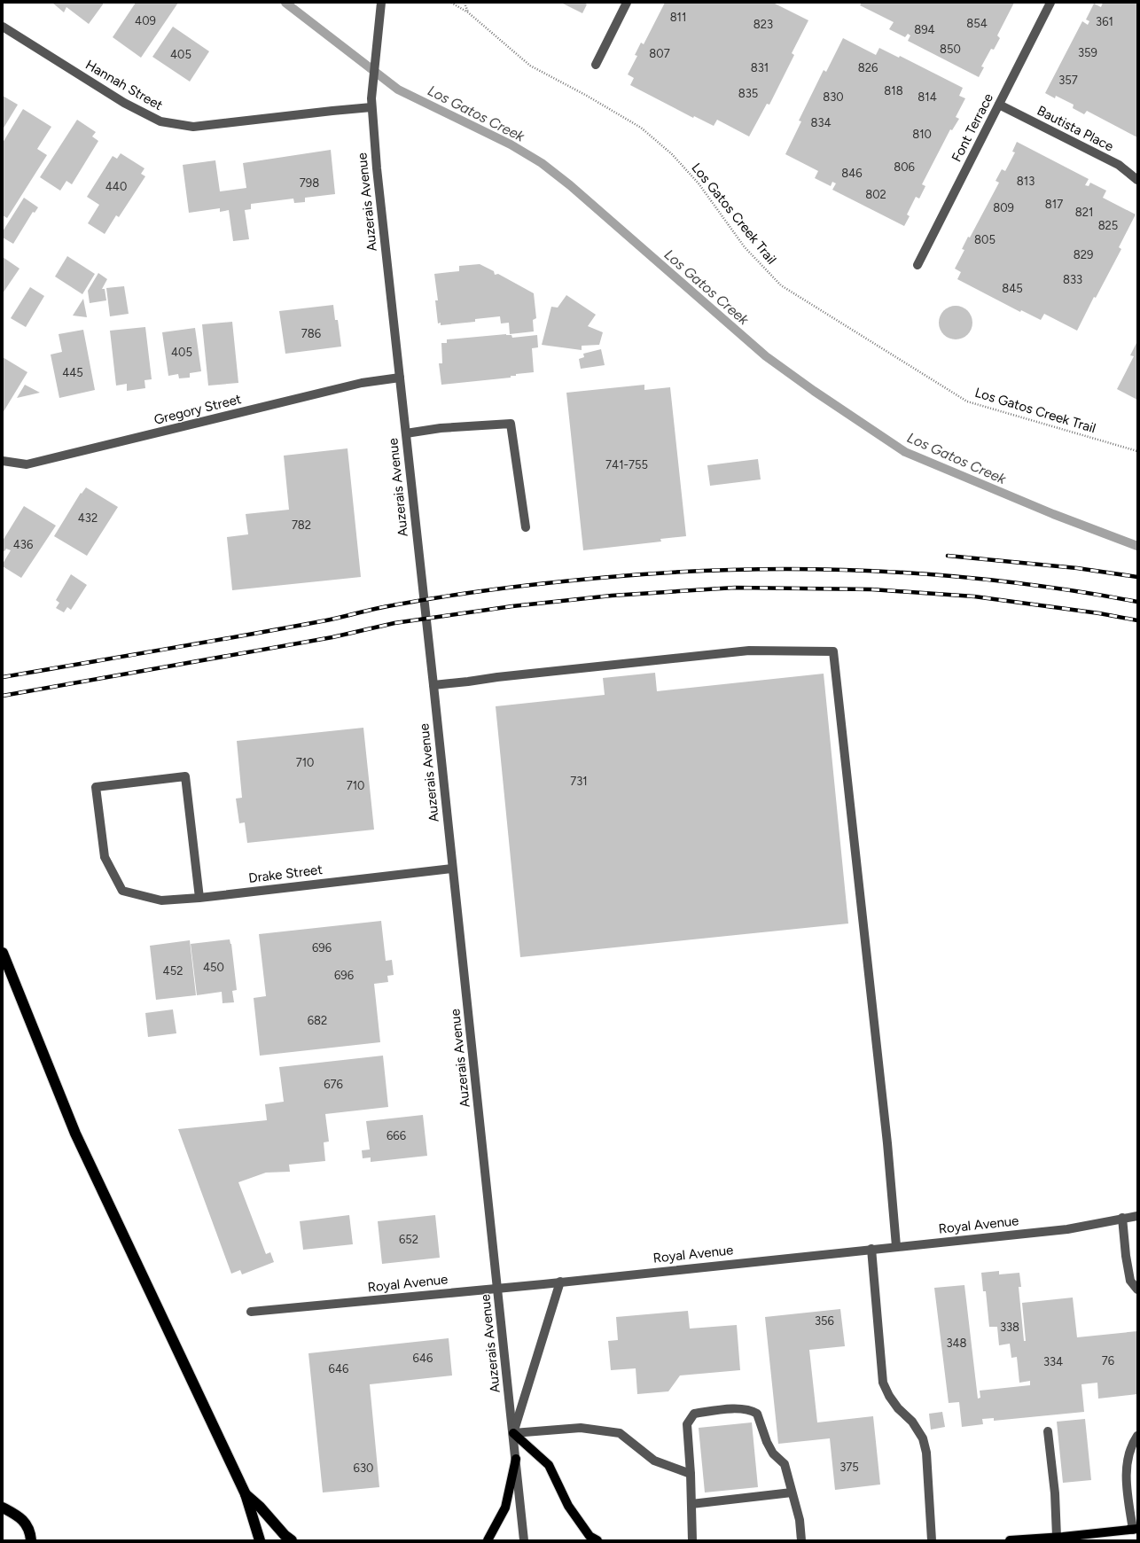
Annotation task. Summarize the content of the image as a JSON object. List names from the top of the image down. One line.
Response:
{"streets":{"street":["Hannah Street","Font Terrace","Bautista Place","Auzerais Avenue","Gregory Street","Drake Street","Royal Avenue"],"path":["Los Gatos Creek Trail"]},"crossings":[["Hannah Street","Auzerais Avenue"],["Font Terrace","Bautista Place"],["Auzerais Avenue","Gregory Street"],["Auzerais Avenue","Drake Street"],["Auzerais Avenue","Royal Avenue"]],"water":["Los Gatos Creek"],"house_numbers":["811","409","361","854","823","894","850","359","807","405","831","826","357","818","835","830","814","834","810","806","846","813","798","440","802","817","809","821","825","805","829","833","845","786","405","445","741-755","432","782","436","710","731","710","696","450","452","696","682","676","666","652","356","338","348","646","76","334","646","375","630"]}
